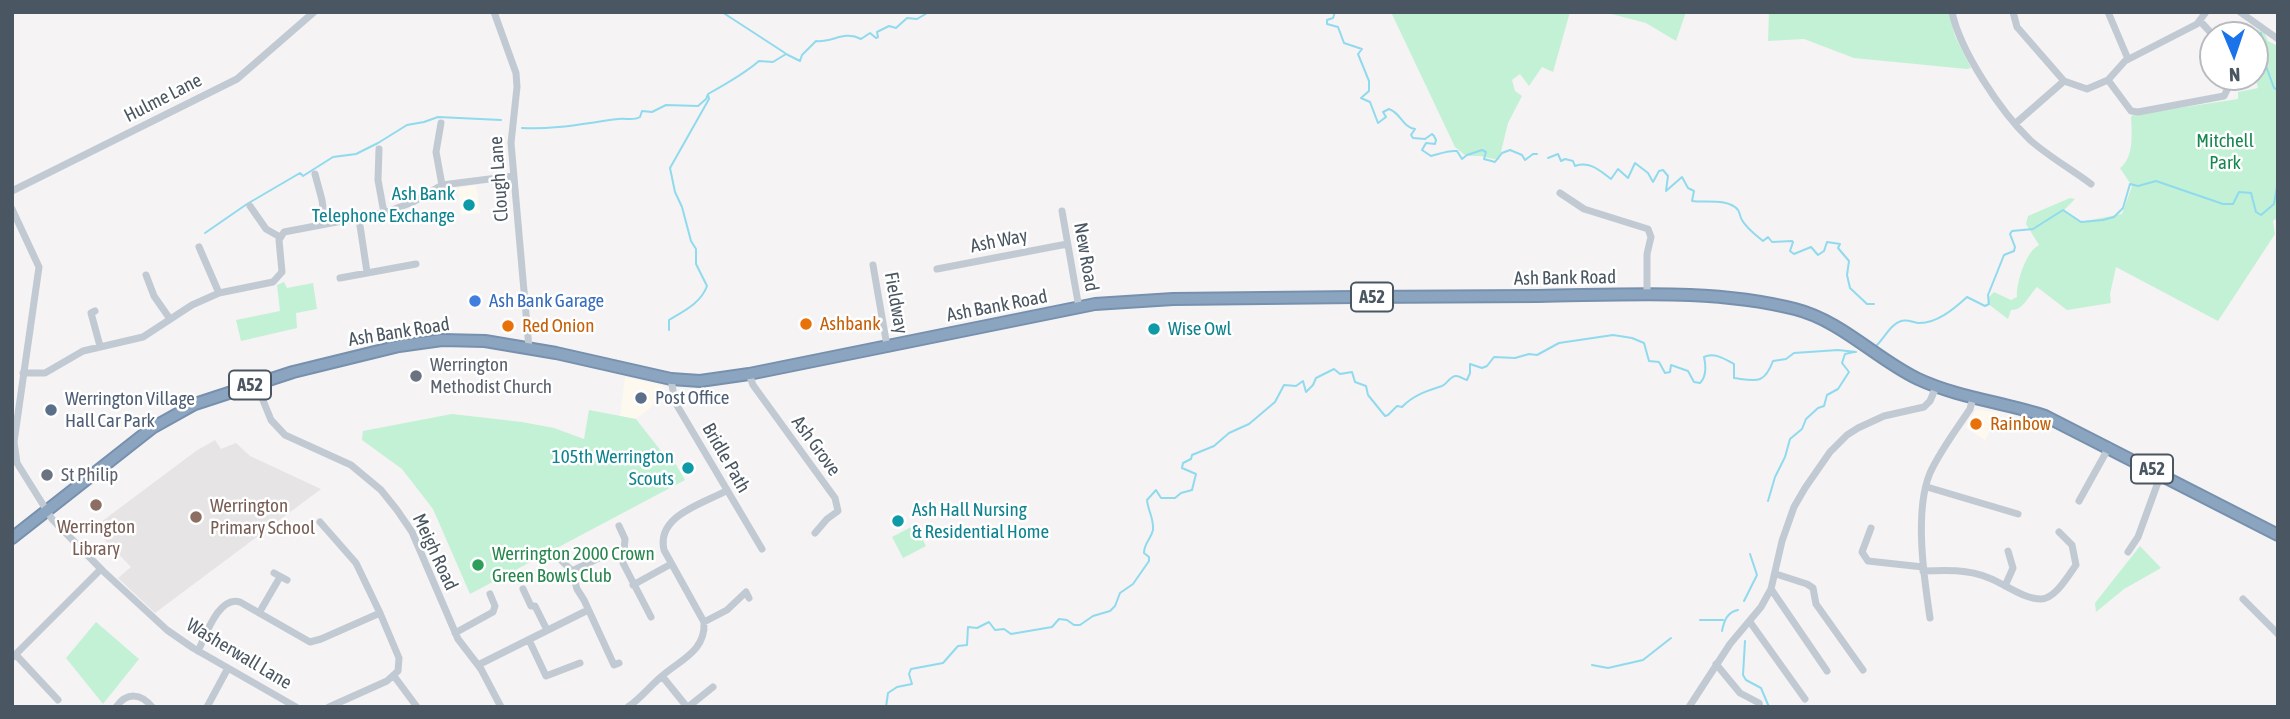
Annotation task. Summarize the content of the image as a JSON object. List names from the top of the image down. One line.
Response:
{"streets":{"highway":["Ash Bank Road","A52"],"street":["Hulme Lane","Clough Lane","Ash Way","New Road","Fieldway","Ash Grove","Bridle Path","Meigh Road","Washerwall Lane"]},"crossings":[["Clough Lane","Ash Bank Road"],["Ash Way","New Road"],["New Road","Ash Bank Road"],["Ash Bank Road","A52"],["Ash Bank Road","Fieldway"],["Ash Bank Road","Ash Grove"],["Ash Bank Road","Bridle Path"],["Ash Bank Road","Meigh Road"],["Ash Bank Road","Washerwall Lane"]],"parks":["Mitchell Park"],"places":["Ash Bank Telephone Exchange","Ash Bank Garage","Ashbank","Red Onion","Wise Owl","Werrington Methodist Church","Post Office","Werrington Village Hall Car Park","Rainbow","105th Werrington Scouts","St Philip","Werrington Library","Werrington Primary School","Ash Hall Nursing & Residential Home","Werrington 2000 Crown Green Bowls Club"],"north":"bottom"}
